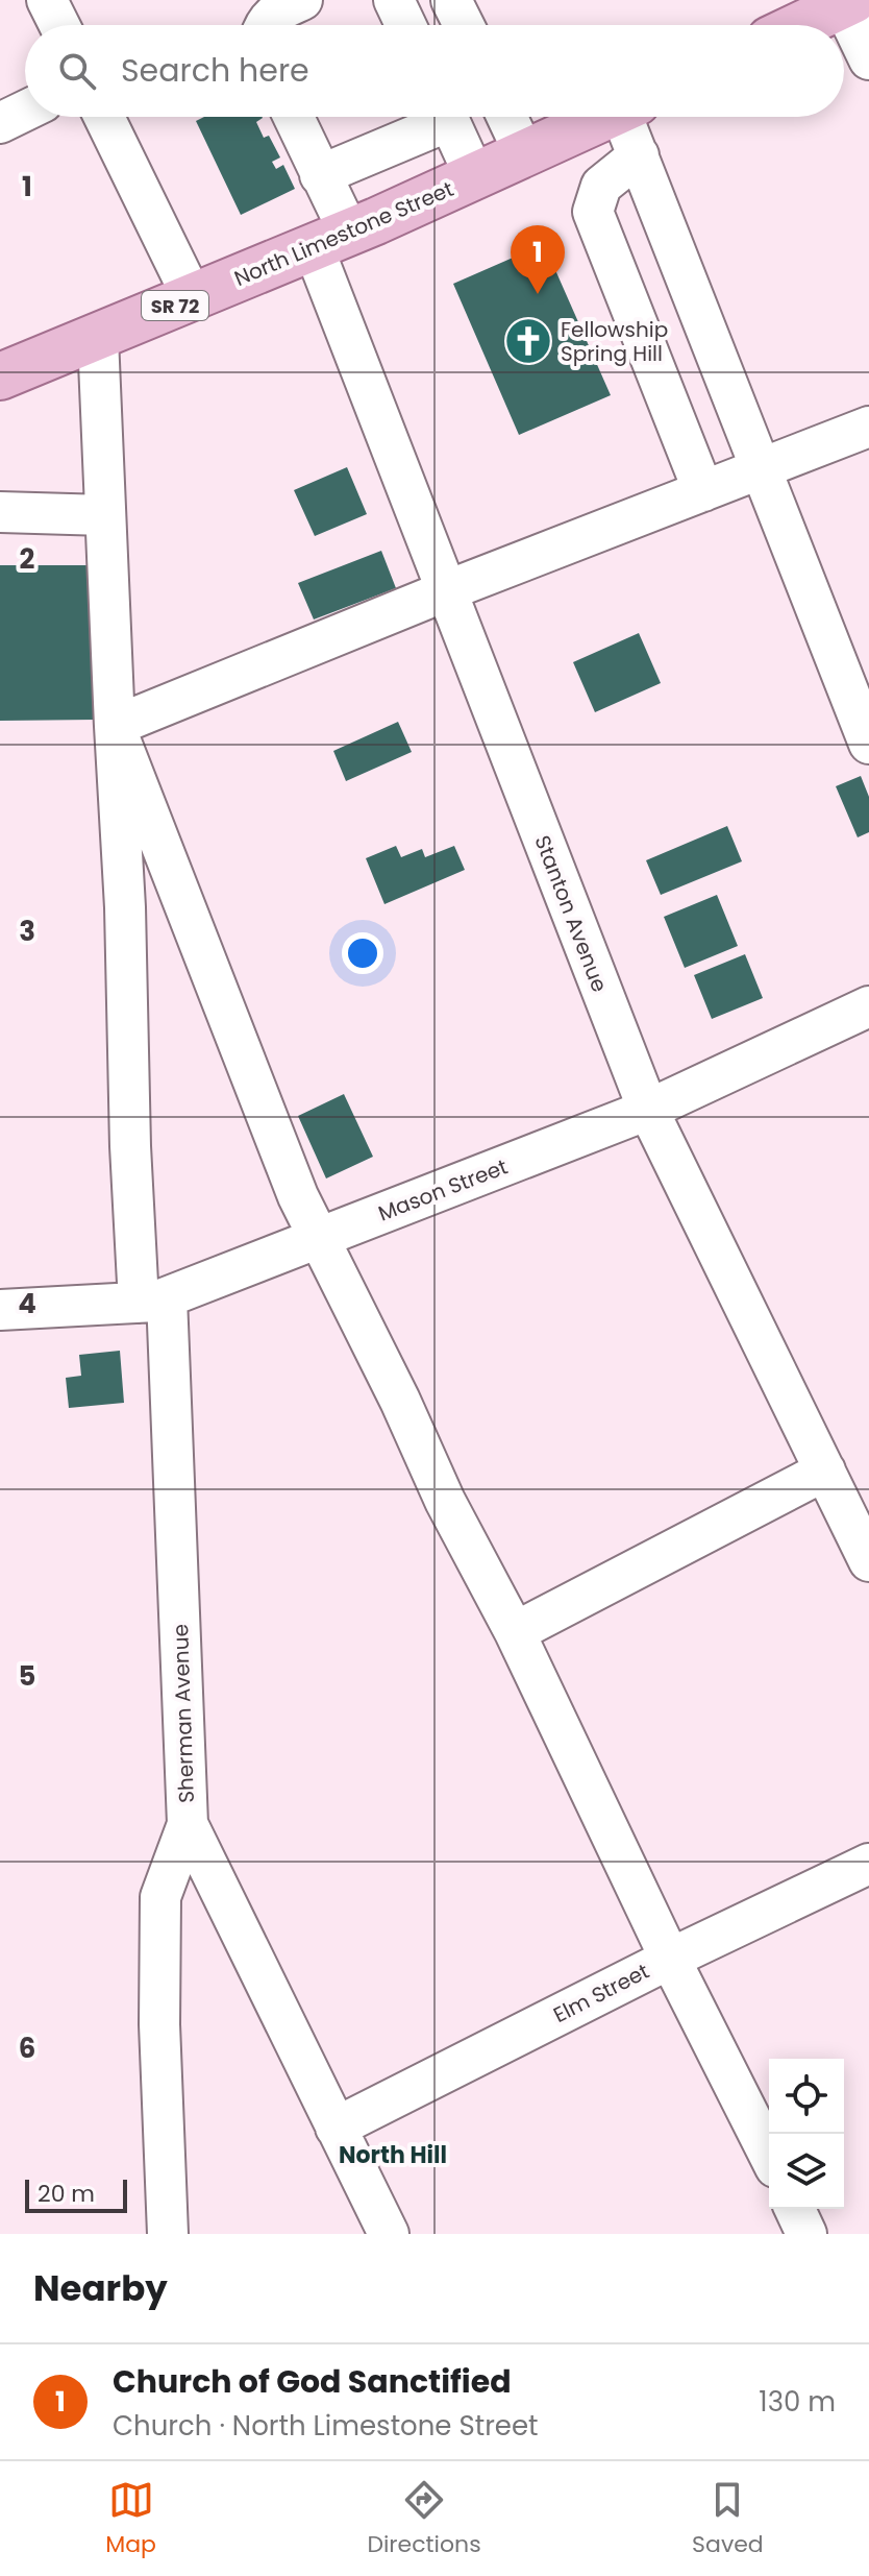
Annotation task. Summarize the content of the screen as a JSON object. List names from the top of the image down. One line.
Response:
{"streets":{"main road":["North Limestone Street","SR 72"],"street":["Stanton Avenue","Mason Street","Sherman Avenue","Elm Street"]},"crossings":[["North Limestone Street","Stanton Avenue"],["North Limestone Street","Sherman Avenue"],["Stanton Avenue","Mason Street"],["Mason Street","Sherman Avenue"],["Sherman Avenue","Elm Street"]],"districts":["North Hill"],"places":{"church":["Fellowship Spring Hill"]},"scale_bar":"20 m","page":{"search":"Search here","pins":"1","scale":"20 m","heading":"Nearby","list":[{"mark":"1","name":"Church of God Sanctified","note":"Church · North Limestone Street","value":"130 m"}],"nav":["Map","Directions","Saved"]},"grid":{"rows":["1","2","3","4","5","6"]}}
